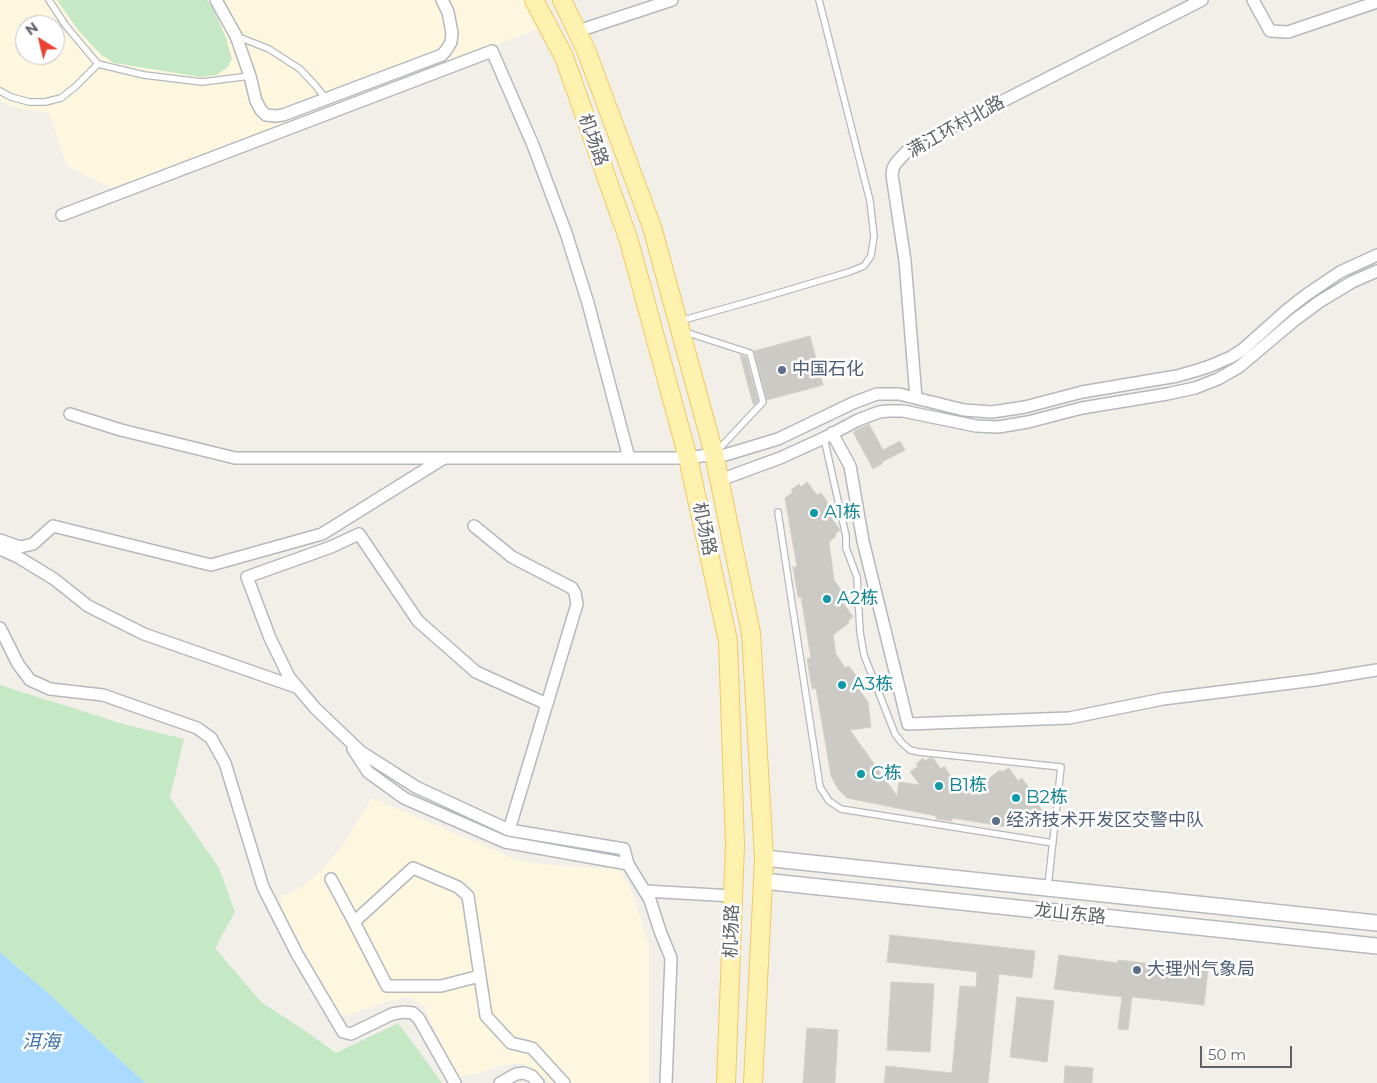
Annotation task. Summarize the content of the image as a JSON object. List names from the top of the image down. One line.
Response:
{"streets":{"main road":["机场路","龙山东路"],"street":["满江环村北路"]},"crossings":[["机场路","龙山东路"]],"water":["洱海"],"places":["中国石化","A1栋","A2栋","A3栋","C栋","B1栋","B2栋","经济技术开发区交警中队","大理州气象局"],"scale_bar":"50 m","north":"top left"}
